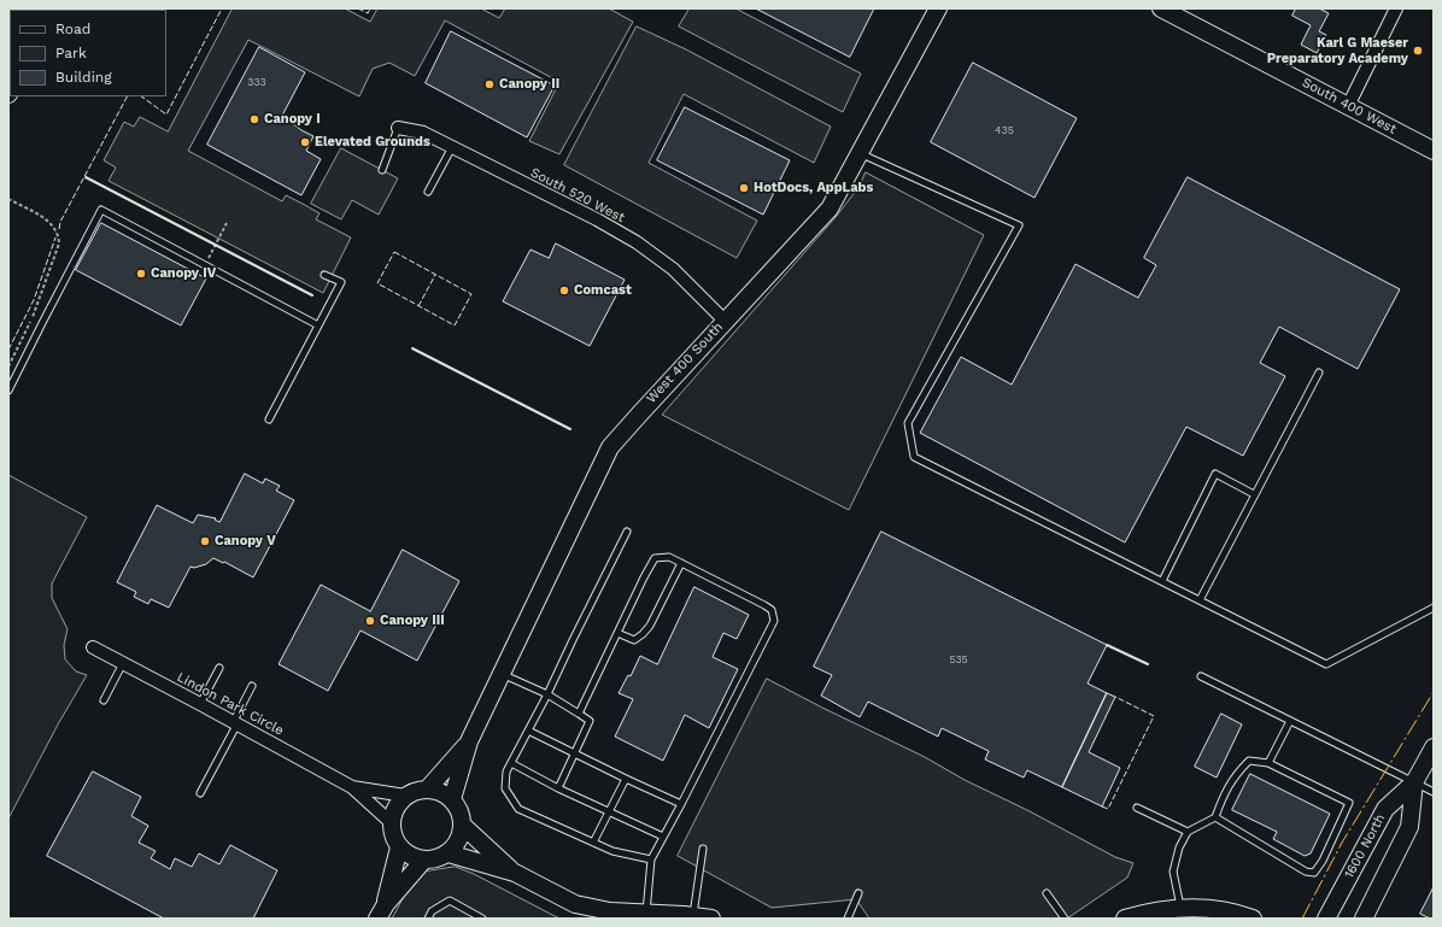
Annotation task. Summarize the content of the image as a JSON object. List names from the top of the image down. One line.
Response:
{"streets":{"street":["South 400 West","South 520 West","West 400 South","Lindon Park Circle","1600 North"]},"crossings":[["South 520 West","West 400 South"]],"places":["Karl G Maeser Preparatory Academy","Canopy II","Canopy I","Elevated Grounds","HotDocs, AppLabs","Canopy IV","Comcast","Canopy V","Canopy III"],"house_numbers":["333","435","535"],"legend":["Road","Park","Building"]}
